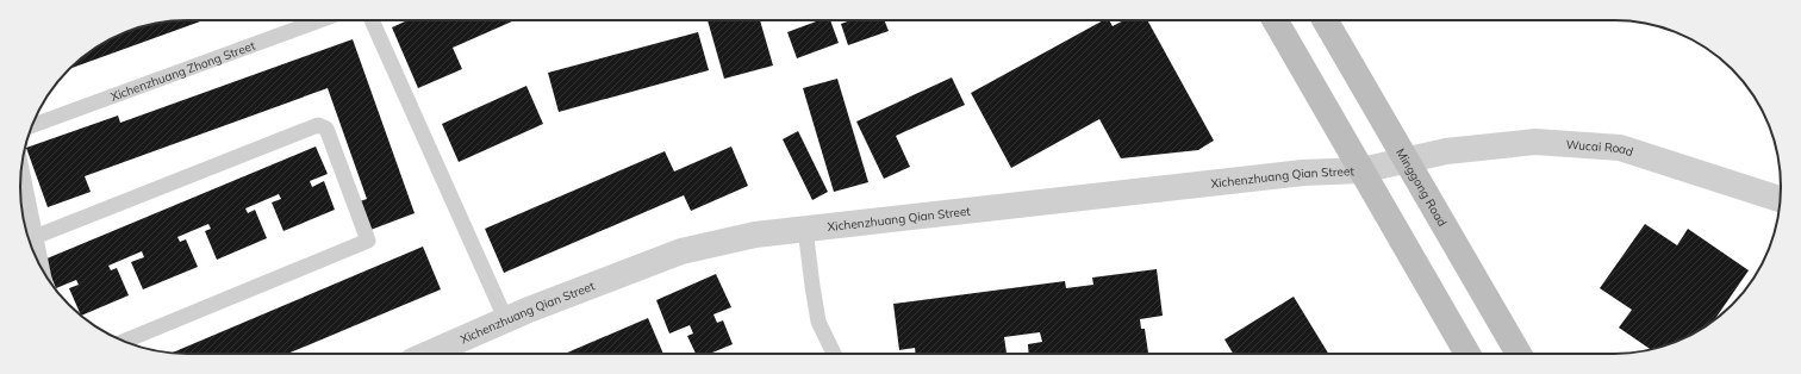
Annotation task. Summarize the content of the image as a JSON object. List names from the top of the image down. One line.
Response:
{"streets":{"main road":["Minggong Road"],"street":["Wucai Road","Xichenzhuang Qian Street"],"lane":["Xichenzhuang Zhong Street"]},"crossings":[["Wucai Road","Xichenzhuang Qian Street"],["Wucai Road","Minggong Road"],["Xichenzhuang Qian Street","Minggong Road"]]}
